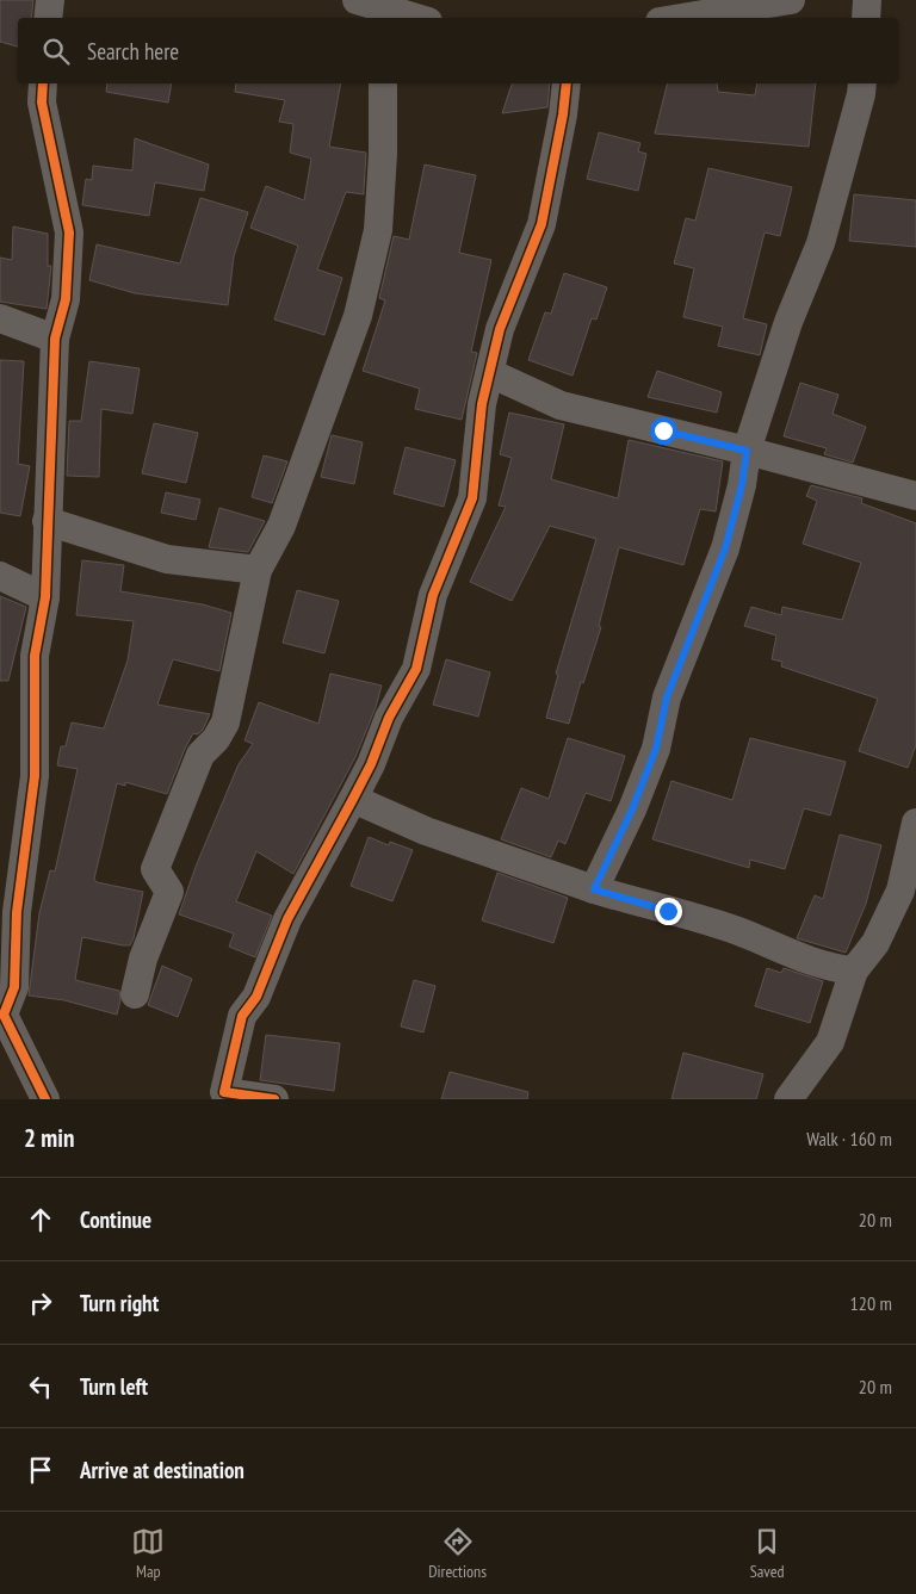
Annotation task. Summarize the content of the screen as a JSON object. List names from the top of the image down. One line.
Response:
{"page":{"search":"Search here","heading":["2 min","Walk · 160 m"],"list":[["Continue","20 m"],["Turn right","120 m"],["Turn left","20 m"],"Arrive at destination"],"nav":["Map","Directions","Saved"]}}
